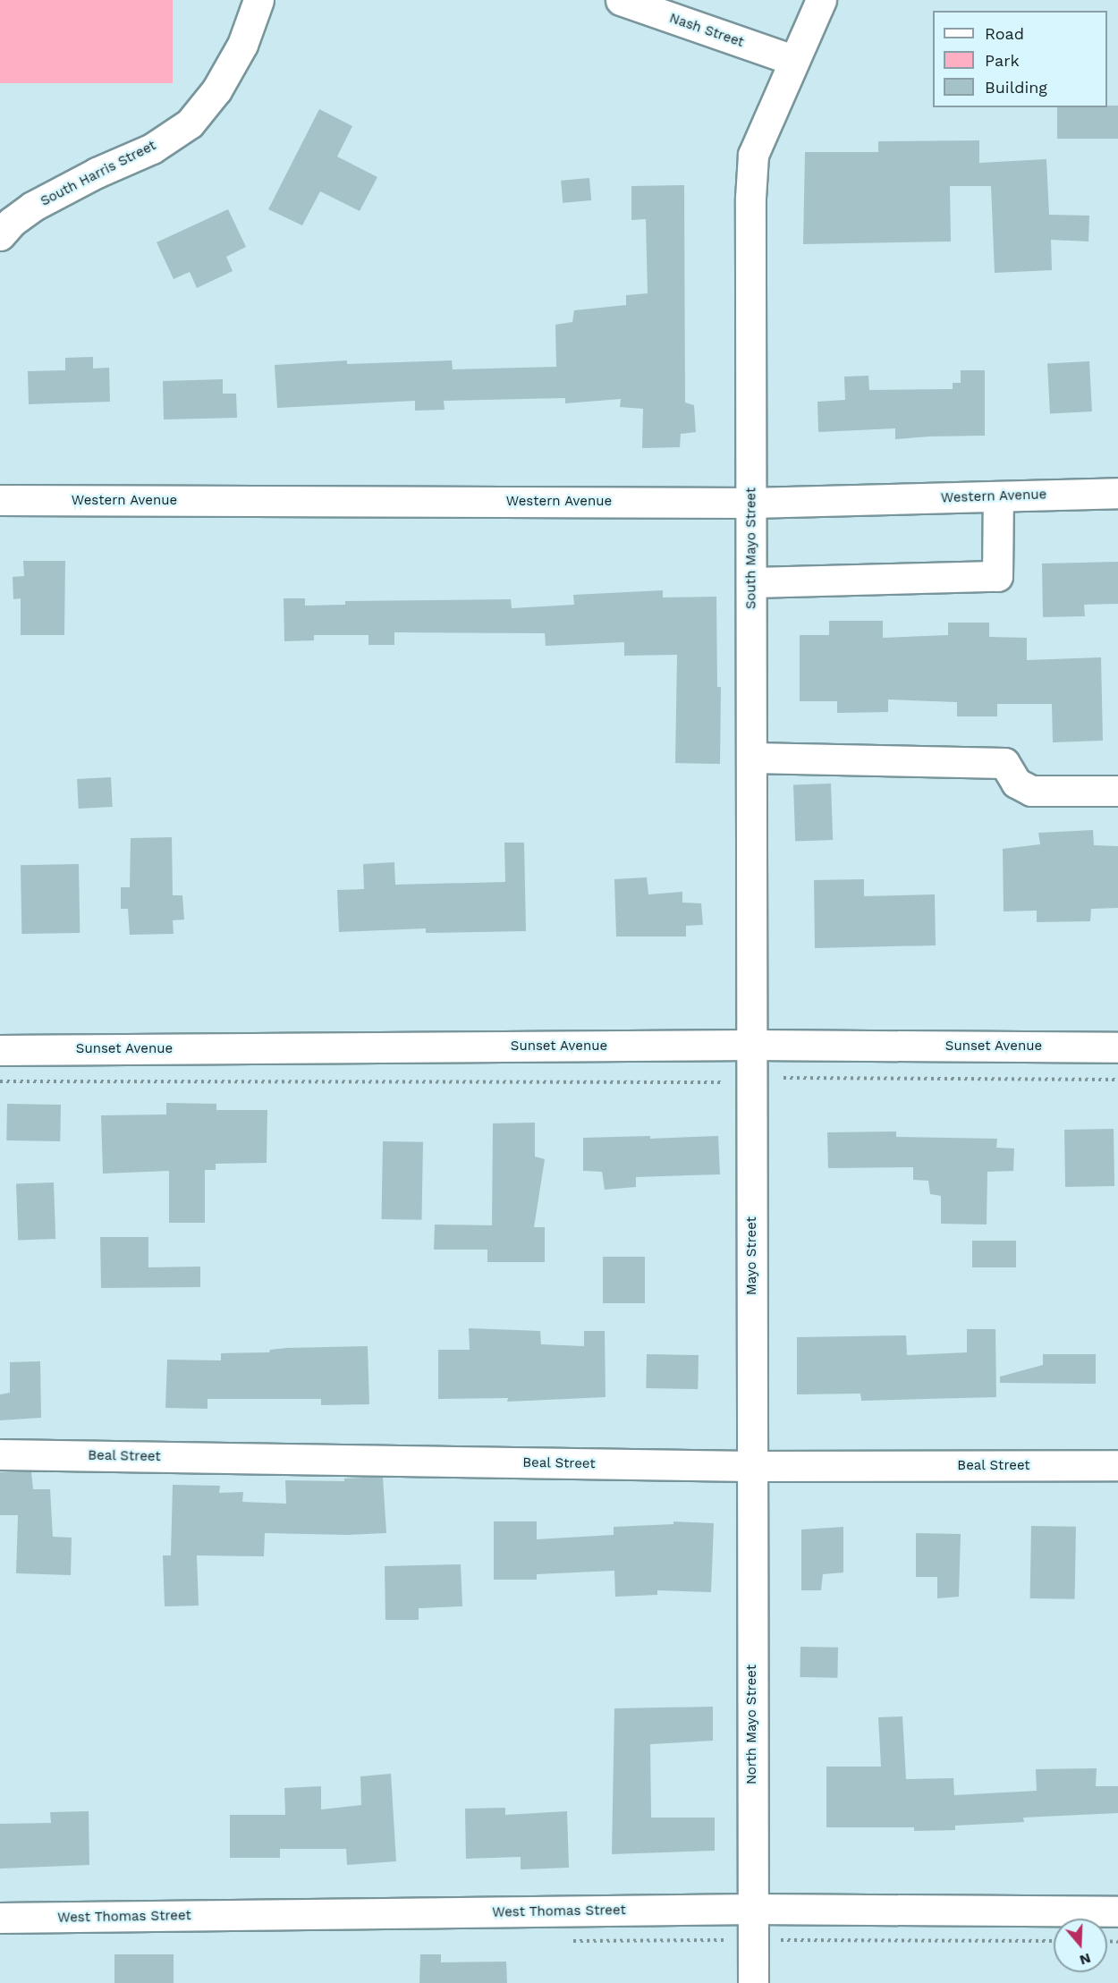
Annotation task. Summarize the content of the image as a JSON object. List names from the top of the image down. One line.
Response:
{"streets":{"street":["Nash Street","South Harris Street","Western Avenue","South Mayo Street","Sunset Avenue","Mayo Street","Beal Street","North Mayo Street","West Thomas Street"]},"crossings":[["Nash Street","South Mayo Street"],["Western Avenue","South Mayo Street"],["South Mayo Street","Sunset Avenue"],["South Mayo Street","Mayo Street"],["Sunset Avenue","Mayo Street"],["Mayo Street","Beal Street"],["Mayo Street","North Mayo Street"],["Beal Street","North Mayo Street"],["North Mayo Street","West Thomas Street"]],"legend":["Road","Park","Building"],"north":"bottom"}
